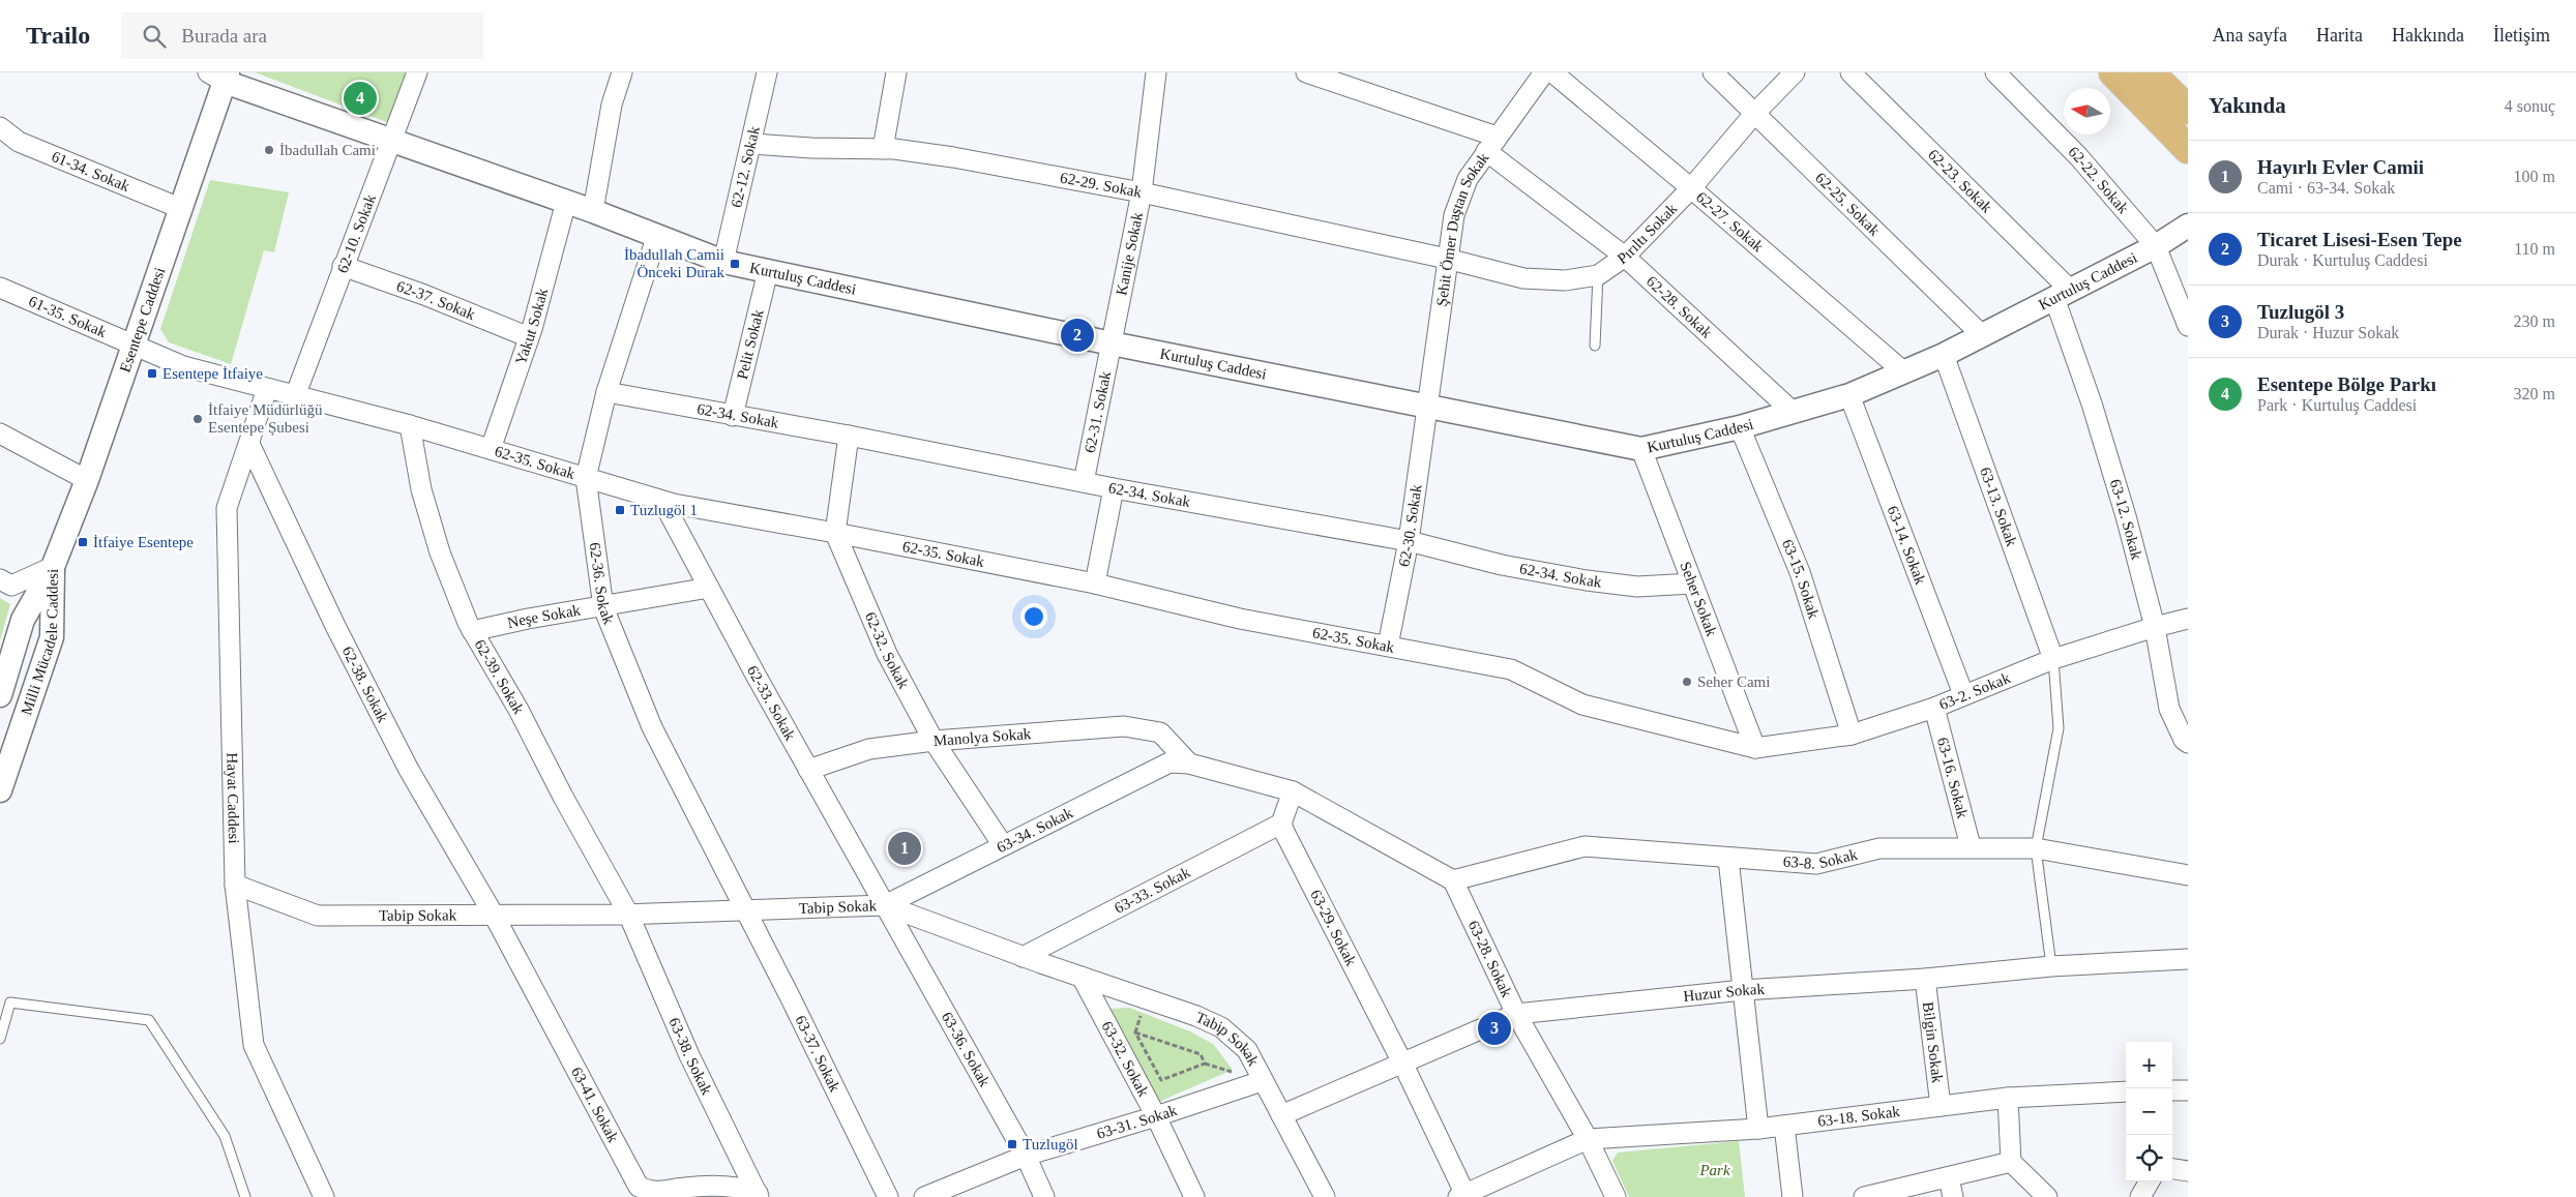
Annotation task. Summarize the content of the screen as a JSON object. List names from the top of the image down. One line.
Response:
{"streets":{"street":["62-12. Sokak","61-34. Sokak","62-23. Sokak","62-22. Sokak","62-29. Sokak","62-25. Sokak","62-27. Sokak","Şehit Ömer Daştan Sokak","Pırıltı Sokak","62-10. Sokak","Kanije Sokak","Kurtuluş Caddesi","62-37. Sokak","62-28. Sokak","61-35. Sokak","Esentepe Caddesi","Yakut Sokak","Pelit Sokak","62-31. Sokak","62-34. Sokak","62-35. Sokak","63-13. Sokak","63-12. Sokak","62-30. Sokak","63-14. Sokak","63-15. Sokak","62-36. Sokak","Seher Sokak","Neşe Sokak","Milli Mücadele Caddesi","62-32. Sokak","62-39. Sokak","62-38. Sokak","63-2. Sokak","62-33. Sokak","Manolya Sokak","63-16. Sokak","Hayat Caddesi","63-34. Sokak","63-8. Sokak","63-33. Sokak","Tabip Sokak","63-29. Sokak","63-28. Sokak","Huzur Sokak","Bilgin Sokak","63-36. Sokak","63-37. Sokak","63-38. Sokak","63-32. Sokak","63-41. Sokak","63-18. Sokak","63-31. Sokak"]},"crossings":[["62-12. Sokak","62-29. Sokak"],["62-12. Sokak","Kurtuluş Caddesi"],["61-34. Sokak","Esentepe Caddesi"],["62-23. Sokak","Kurtuluş Caddesi"],["62-23. Sokak","63-12. Sokak"],["62-22. Sokak","Kurtuluş Caddesi"],["62-29. Sokak","Şehit Ömer Daştan Sokak"],["62-29. Sokak","Pırıltı Sokak"],["62-29. Sokak","Kanije Sokak"],["62-25. Sokak","Pırıltı Sokak"],["62-25. Sokak","Kurtuluş Caddesi"],["62-27. Sokak","Pırıltı Sokak"],["62-27. Sokak","Kurtuluş Caddesi"],["Şehit Ömer Daştan Sokak","Pırıltı Sokak"],["Şehit Ömer Daştan Sokak","Kurtuluş Caddesi"],["Şehit Ömer Daştan Sokak","62-28. Sokak"],["Şehit Ömer Daştan Sokak","62-30. Sokak"],["Pırıltı Sokak","62-28. Sokak"],["62-10. Sokak","Kurtuluş Caddesi"],["62-10. Sokak","62-37. Sokak"],["62-10. Sokak","62-35. Sokak"],["Kanije Sokak","Kurtuluş Caddesi"],["Kanije Sokak","62-31. Sokak"],["Kurtuluş Caddesi","62-28. Sokak"],["Kurtuluş Caddesi","Esentepe Caddesi"],["Kurtuluş Caddesi","Yakut Sokak"],["Kurtuluş Caddesi","Pelit Sokak"],["Kurtuluş Caddesi","62-31. Sokak"],["Kurtuluş Caddesi","63-13. Sokak"],["Kurtuluş Caddesi","63-12. Sokak"],["Kurtuluş Caddesi","62-30. Sokak"],["Kurtuluş Caddesi","63-14. Sokak"],["Kurtuluş Caddesi","63-15. Sokak"],["Kurtuluş Caddesi","62-36. Sokak"],["Kurtuluş Caddesi","Seher Sokak"],["62-37. Sokak","Yakut Sokak"],["61-35. Sokak","Esentepe Caddesi"],["61-35. Sokak","62-35. Sokak"],["Esentepe Caddesi","62-35. Sokak"],["Esentepe Caddesi","Milli Mücadele Caddesi"],["Yakut Sokak","62-35. Sokak"],["Pelit Sokak","62-34. Sokak"],["62-31. Sokak","62-34. Sokak"],["62-34. Sokak","62-30. Sokak"],["62-34. Sokak","62-36. Sokak"],["62-34. Sokak","Seher Sokak"],["62-35. Sokak","62-30. Sokak"],["62-35. Sokak","62-36. Sokak"],["62-35. Sokak","Seher Sokak"],["62-35. Sokak","62-32. Sokak"],["62-35. Sokak","62-39. Sokak"],["62-35. Sokak","63-2. Sokak"],["62-35. Sokak","62-33. Sokak"],["62-35. Sokak","Hayat Caddesi"],["63-13. Sokak","63-2. Sokak"],["63-12. Sokak","63-2. Sokak"],["63-14. Sokak","63-2. Sokak"],["63-15. Sokak","63-2. Sokak"],["62-36. Sokak","Neşe Sokak"],["62-36. Sokak","Tabip Sokak"],["62-36. Sokak","63-37. Sokak"],["Seher Sokak","63-2. Sokak"],["Neşe Sokak","62-39. Sokak"],["Neşe Sokak","62-33. Sokak"],["62-32. Sokak","Manolya Sokak"],["62-32. Sokak","63-34. Sokak"],["62-39. Sokak","Tabip Sokak"],["62-39. Sokak","63-38. Sokak"],["62-38. Sokak","Hayat Caddesi"],["62-38. Sokak","Tabip Sokak"],["62-38. Sokak","63-41. Sokak"],["63-2. Sokak","63-16. Sokak"],["62-33. Sokak","Manolya Sokak"],["62-33. Sokak","63-34. Sokak"],["62-33. Sokak","Tabip Sokak"],["62-33. Sokak","63-36. Sokak"],["Manolya Sokak","63-34. Sokak"],["63-16. Sokak","63-8. Sokak"],["Hayat Caddesi","Tabip Sokak"],["63-34. Sokak","Tabip Sokak"],["63-34. Sokak","63-36. Sokak"],["63-8. Sokak","63-28. Sokak"],["63-33. Sokak","Tabip Sokak"],["63-33. Sokak","63-29. Sokak"],["Tabip Sokak","Huzur Sokak"],["Tabip Sokak","63-36. Sokak"],["Tabip Sokak","63-37. Sokak"],["Tabip Sokak","63-38. Sokak"],["Tabip Sokak","63-32. Sokak"],["Tabip Sokak","63-41. Sokak"],["Tabip Sokak","63-31. Sokak"],["63-29. Sokak","Huzur Sokak"],["63-28. Sokak","Huzur Sokak"],["63-28. Sokak","63-18. Sokak"],["Huzur Sokak","Bilgin Sokak"],["Bilgin Sokak","63-18. Sokak"],["63-36. Sokak","63-31. Sokak"],["63-38. Sokak","63-41. Sokak"],["63-32. Sokak","63-31. Sokak"]],"parks":["Park"],"places":{"other":["İbadullah Cami","İtfaiye Müdürlüğü Esentepe Şubesi","Seher Cami"],"transit":["İbadullah Camii Önceki Durak","Esentepe İtfaiye","Tuzlugöl 1","İtfaiye Esentepe","Tuzlugöl"]},"north":"left","page":{"header":"Trailo","search":"Burada ara","nav":["Ana sayfa","Harita","Hakkında","İletişim"],"heading":["Yakında","4 sonuç"],"pins":["4","2","1","3"],"list":[{"mark":"1","name":"Hayırlı Evler Camii","note":"Cami · 63-34. Sokak","value":"100 m"},{"mark":"2","name":"Ticaret Lisesi-Esen Tepe","note":"Durak · Kurtuluş Caddesi","value":"110 m"},{"mark":"3","name":"Tuzlugöl 3","note":"Durak · Huzur Sokak","value":"230 m"},{"mark":"4","name":"Esentepe Bölge Parkı","note":"Park · Kurtuluş Caddesi","value":"320 m"}],"map_buttons":["+","−"]}}
